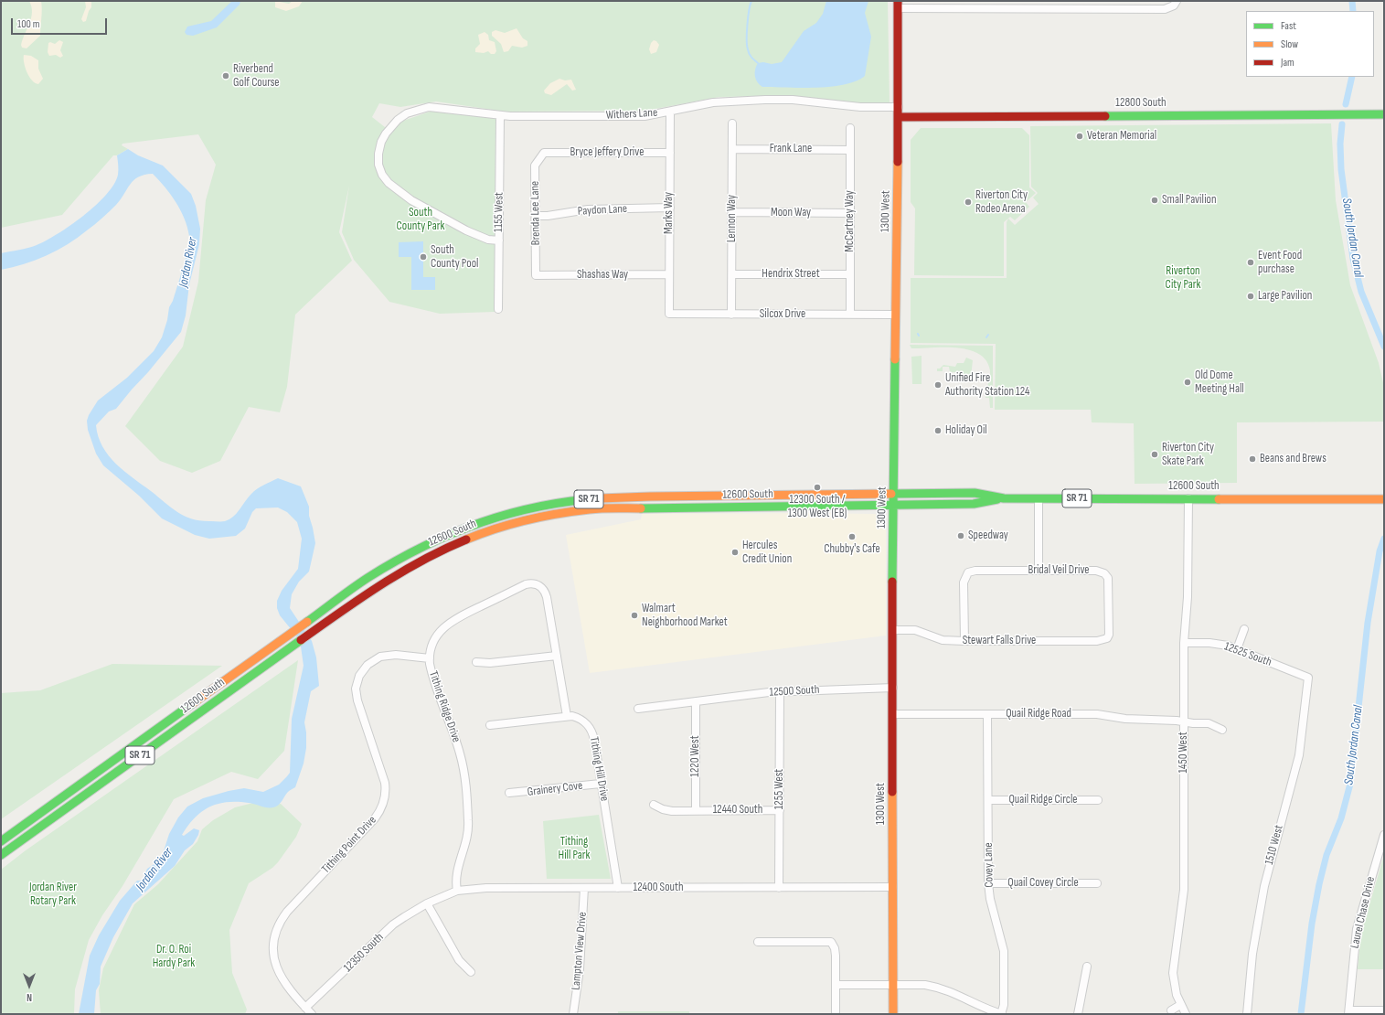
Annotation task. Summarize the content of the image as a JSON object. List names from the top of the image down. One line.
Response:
{"streets":{"main road":["12800 South","1300 West","12600 South","SR 71"],"street":["Withers Lane","Frank Lane","Bryce Jeffery Drive","Paydon Lane","1155 West","Brenda Lee Lane","Marks Way","Moon Way","Lennon Way","McCartney Way","Hendrix Street","Shashas Way","Silcox Drive","Bridal Veil Drive","Stewart Falls Drive","12525 South","12500 South","Tithing Ridge Drive","Quail Ridge Road","1450 West","1220 West","Tithing Hill Drive","Grainery Cove","1255 West","Quail Ridge Circle","12440 South","Tithing Point Drive","1510 West","Covey Lane","Quail Covey Circle","12400 South","Laurel Chase Drive","Lampton View Drive","12350 South"]},"crossings":[["12800 South","1300 West"],["Withers Lane","1300 West"],["Withers Lane","1155 West"],["Withers Lane","Marks Way"],["Frank Lane","Lennon Way"],["Frank Lane","McCartney Way"],["Bryce Jeffery Drive","Brenda Lee Lane"],["Bryce Jeffery Drive","Marks Way"],["Paydon Lane","Brenda Lee Lane"],["Paydon Lane","Marks Way"],["1300 West","Silcox Drive"],["1300 West","12600 South"],["1300 West","Stewart Falls Drive"],["1300 West","12500 South"],["1300 West","Quail Ridge Road"],["1300 West","12400 South"],["Brenda Lee Lane","Shashas Way"],["Marks Way","Shashas Way"],["Marks Way","Silcox Drive"],["Moon Way","Lennon Way"],["Moon Way","McCartney Way"],["Lennon Way","Hendrix Street"],["Lennon Way","Silcox Drive"],["McCartney Way","Hendrix Street"],["McCartney Way","Silcox Drive"],["12600 South","1450 West"],["Bridal Veil Drive","Stewart Falls Drive"],["12525 South","1450 West"],["12525 South","1510 West"],["12500 South","1220 West"],["12500 South","1255 West"],["Tithing Ridge Drive","Tithing Point Drive"],["Tithing Ridge Drive","12400 South"],["Quail Ridge Road","1450 West"],["Quail Ridge Road","Covey Lane"],["1220 West","12440 South"],["Tithing Hill Drive","Grainery Cove"],["Tithing Hill Drive","12400 South"],["1255 West","12440 South"],["1255 West","12400 South"],["Quail Ridge Circle","Covey Lane"],["Tithing Point Drive","12350 South"],["Covey Lane","Quail Covey Circle"],["12400 South","Lampton View Drive"],["12400 South","12350 South"]],"water":["South Jordan Canal","Jordan River"],"parks":["South County Park","Riverton City Park","Tithing Hill Park","Jordan River Rotary Park","Dr. O. Roi Hardy Park"],"places":["Riverbend Golf Course","Veteran Memorial","Small Pavilion","Riverton City Rodeo Arena","South County Pool","Event Food purchase","Large Pavilion","Old Dome Meeting Hall","Unified Fire Authority Station 124","Holiday Oil","Riverton City Skate Park","Beans and Brews","12300 South / 1300 West (EB)","Speedway","Chubby's Cafe","Hercules Credit Union","Walmart Neighborhood Market"],"legend":["Fast","Slow","Jam"],"scale_bar":"100 m","north":"bottom"}
